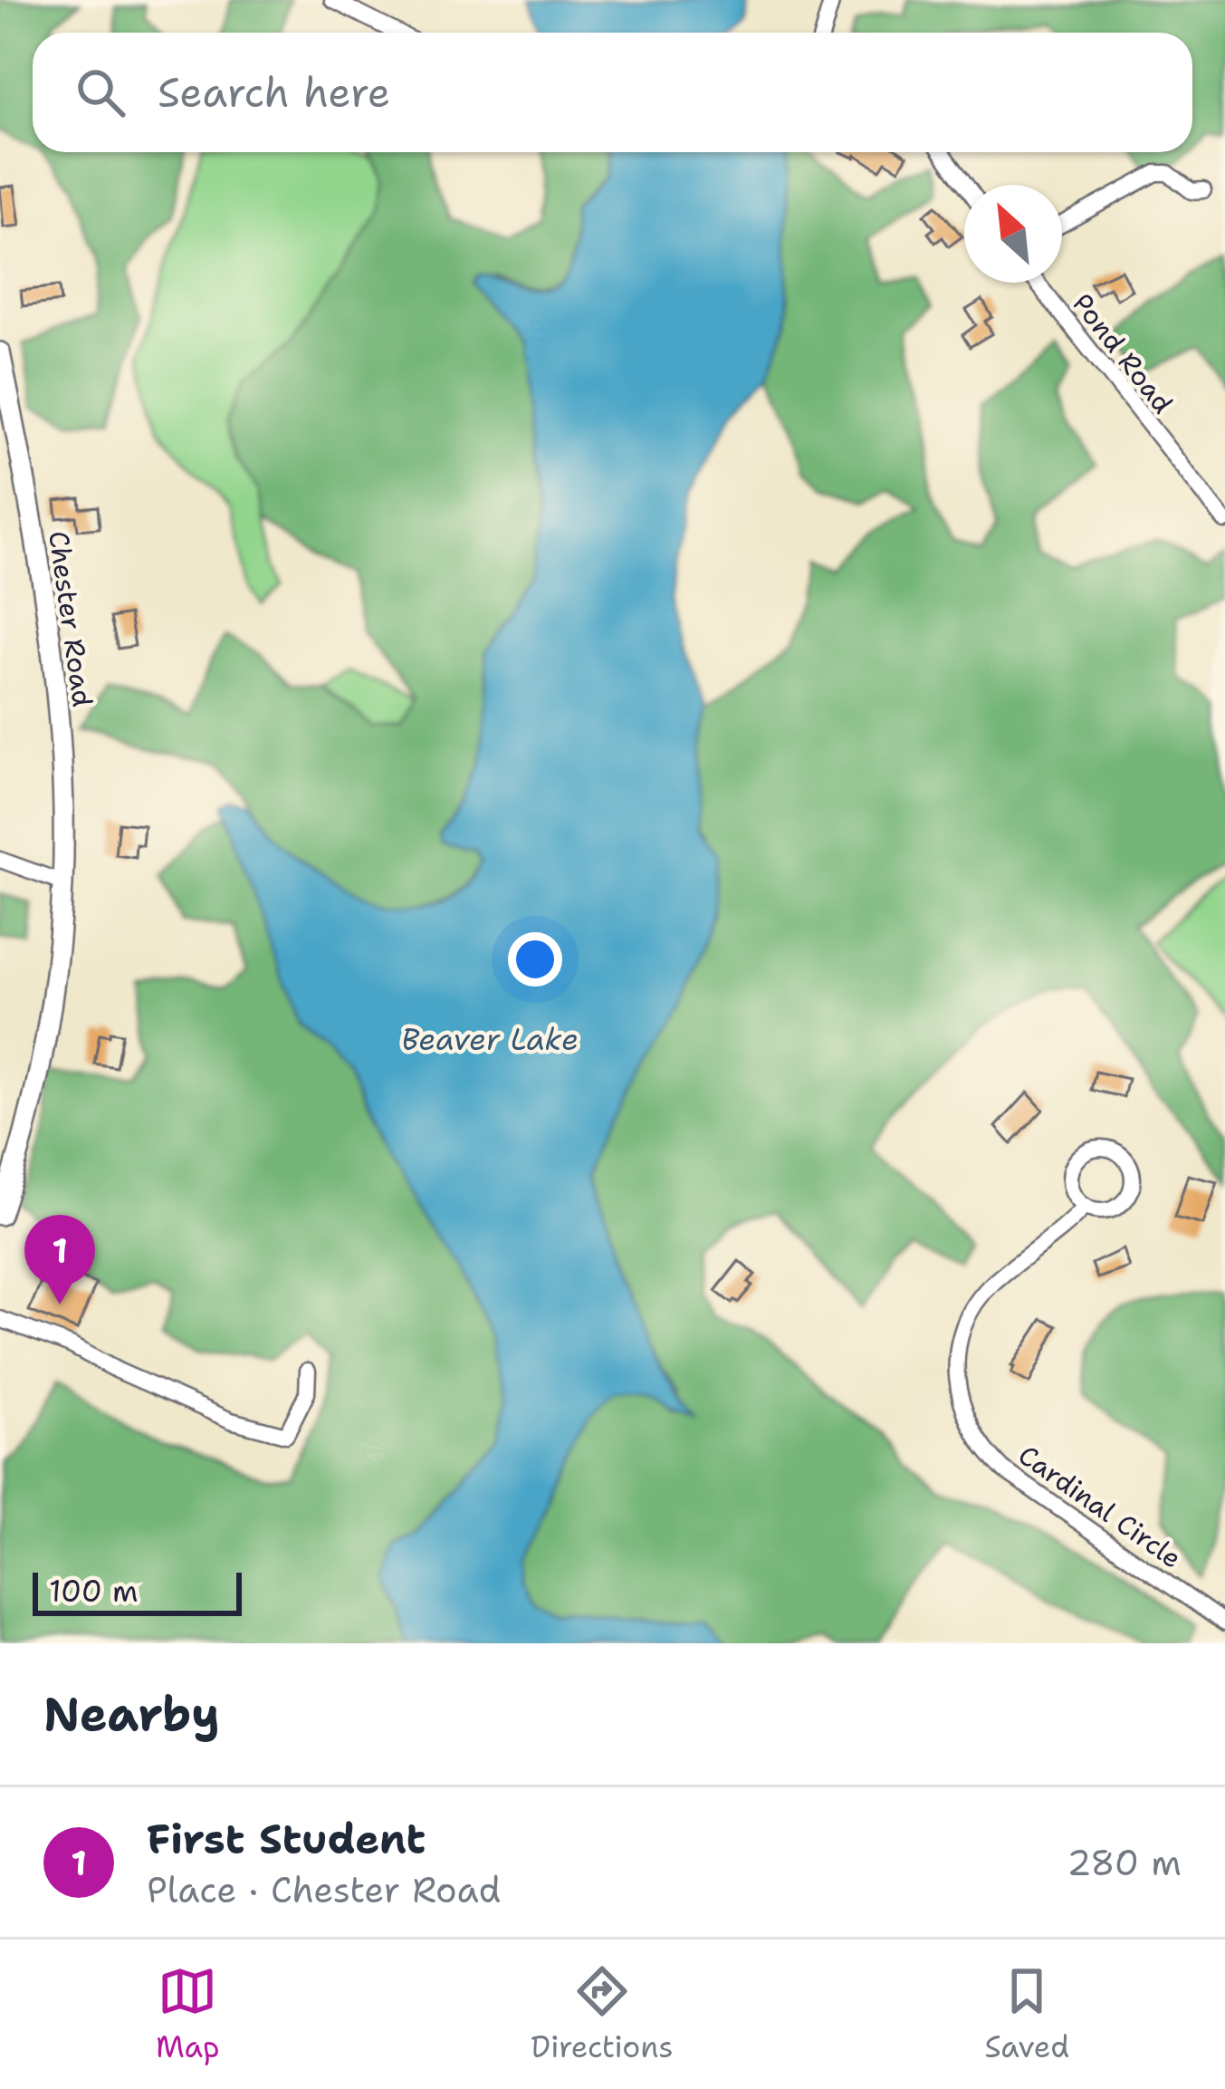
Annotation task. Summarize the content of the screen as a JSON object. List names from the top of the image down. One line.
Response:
{"streets":{"main road":["Chester Road"],"street":["Pond Road","Cardinal Circle"]},"water":["Beaver Lake"],"scale_bar":"100 m","north":"top left","page":{"search":"Search here","pins":"1","scale":"100 m","heading":"Nearby","list":[{"mark":"1","name":"First Student","note":"Place · Chester Road","value":"280 m"}],"nav":["Map","Directions","Saved"]}}
